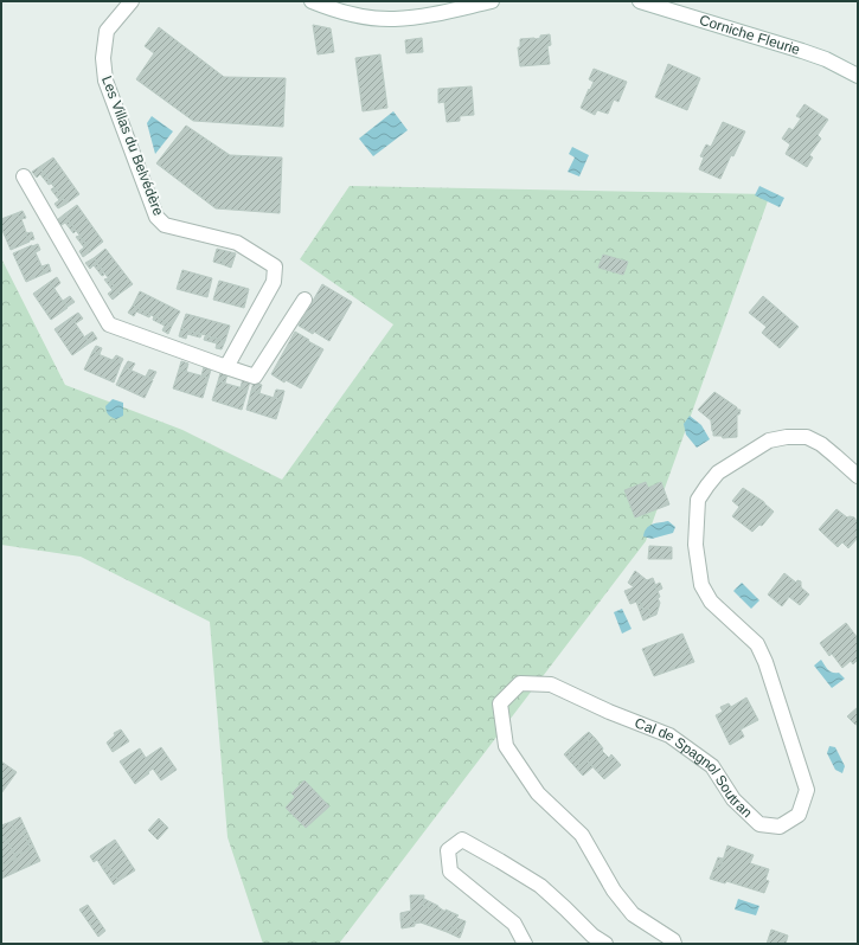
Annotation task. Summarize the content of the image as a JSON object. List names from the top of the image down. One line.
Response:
{"streets":{"street":["Corniche Fleurie","Les Villas du Belvédère","Cal de Spagnol Soutran"]}}
